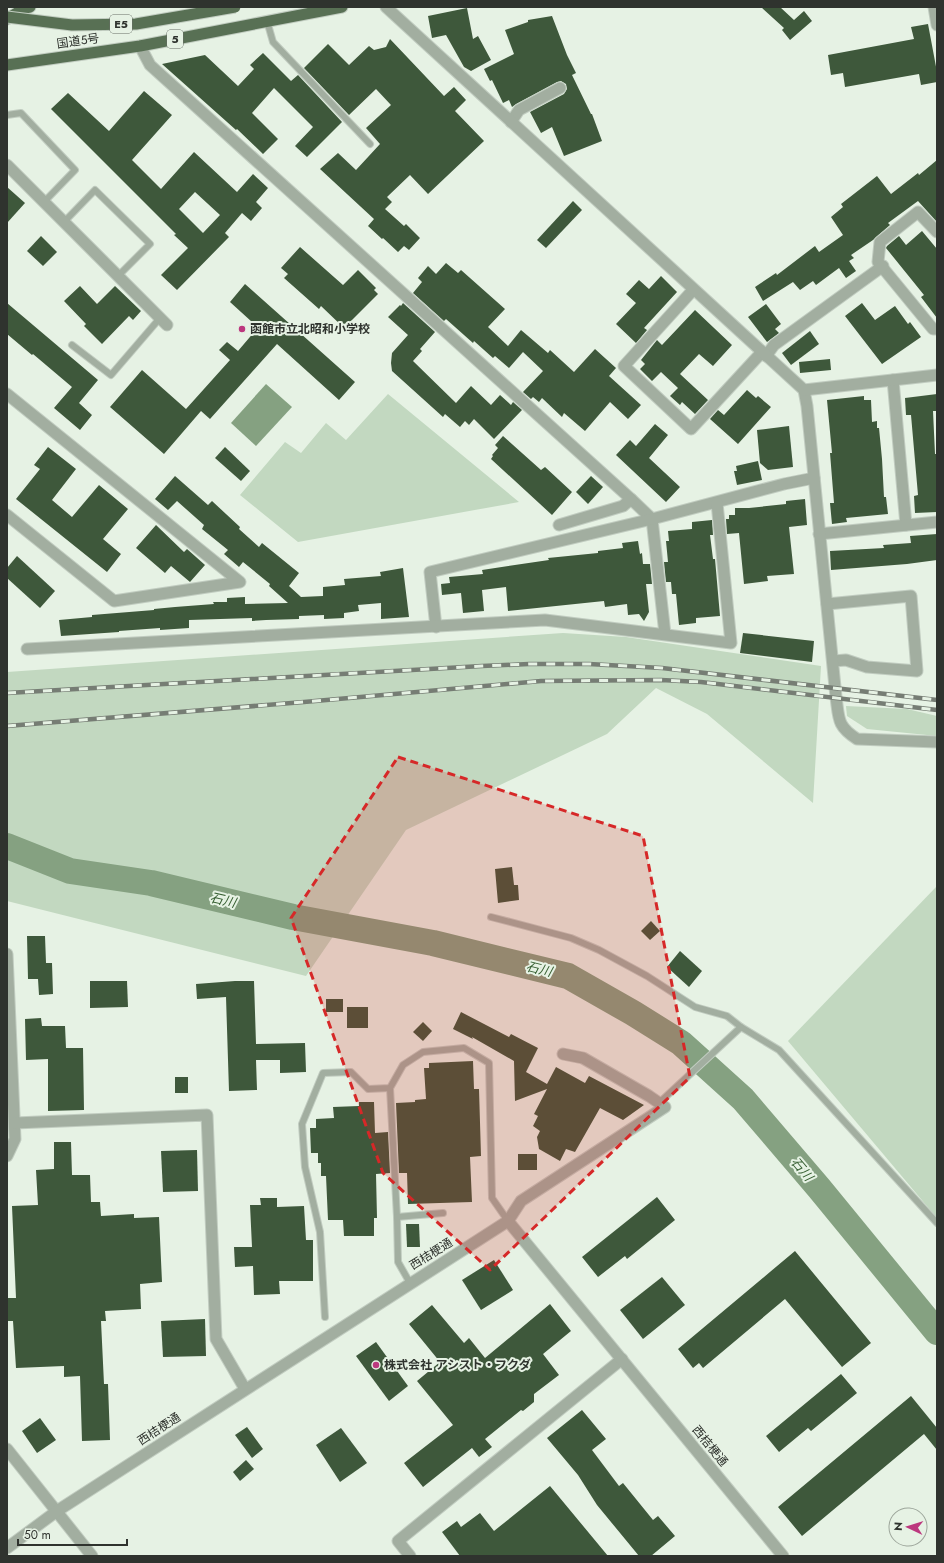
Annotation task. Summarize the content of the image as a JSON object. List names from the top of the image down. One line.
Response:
{"streets":{"highway":["E5","5","国道5号"],"street":["西桔梗通"]},"water":["石川"],"places":["函館市立北昭和小学校","株式会社 アシスト・フクダ"],"scale_bar":"50 m","north":"left"}
